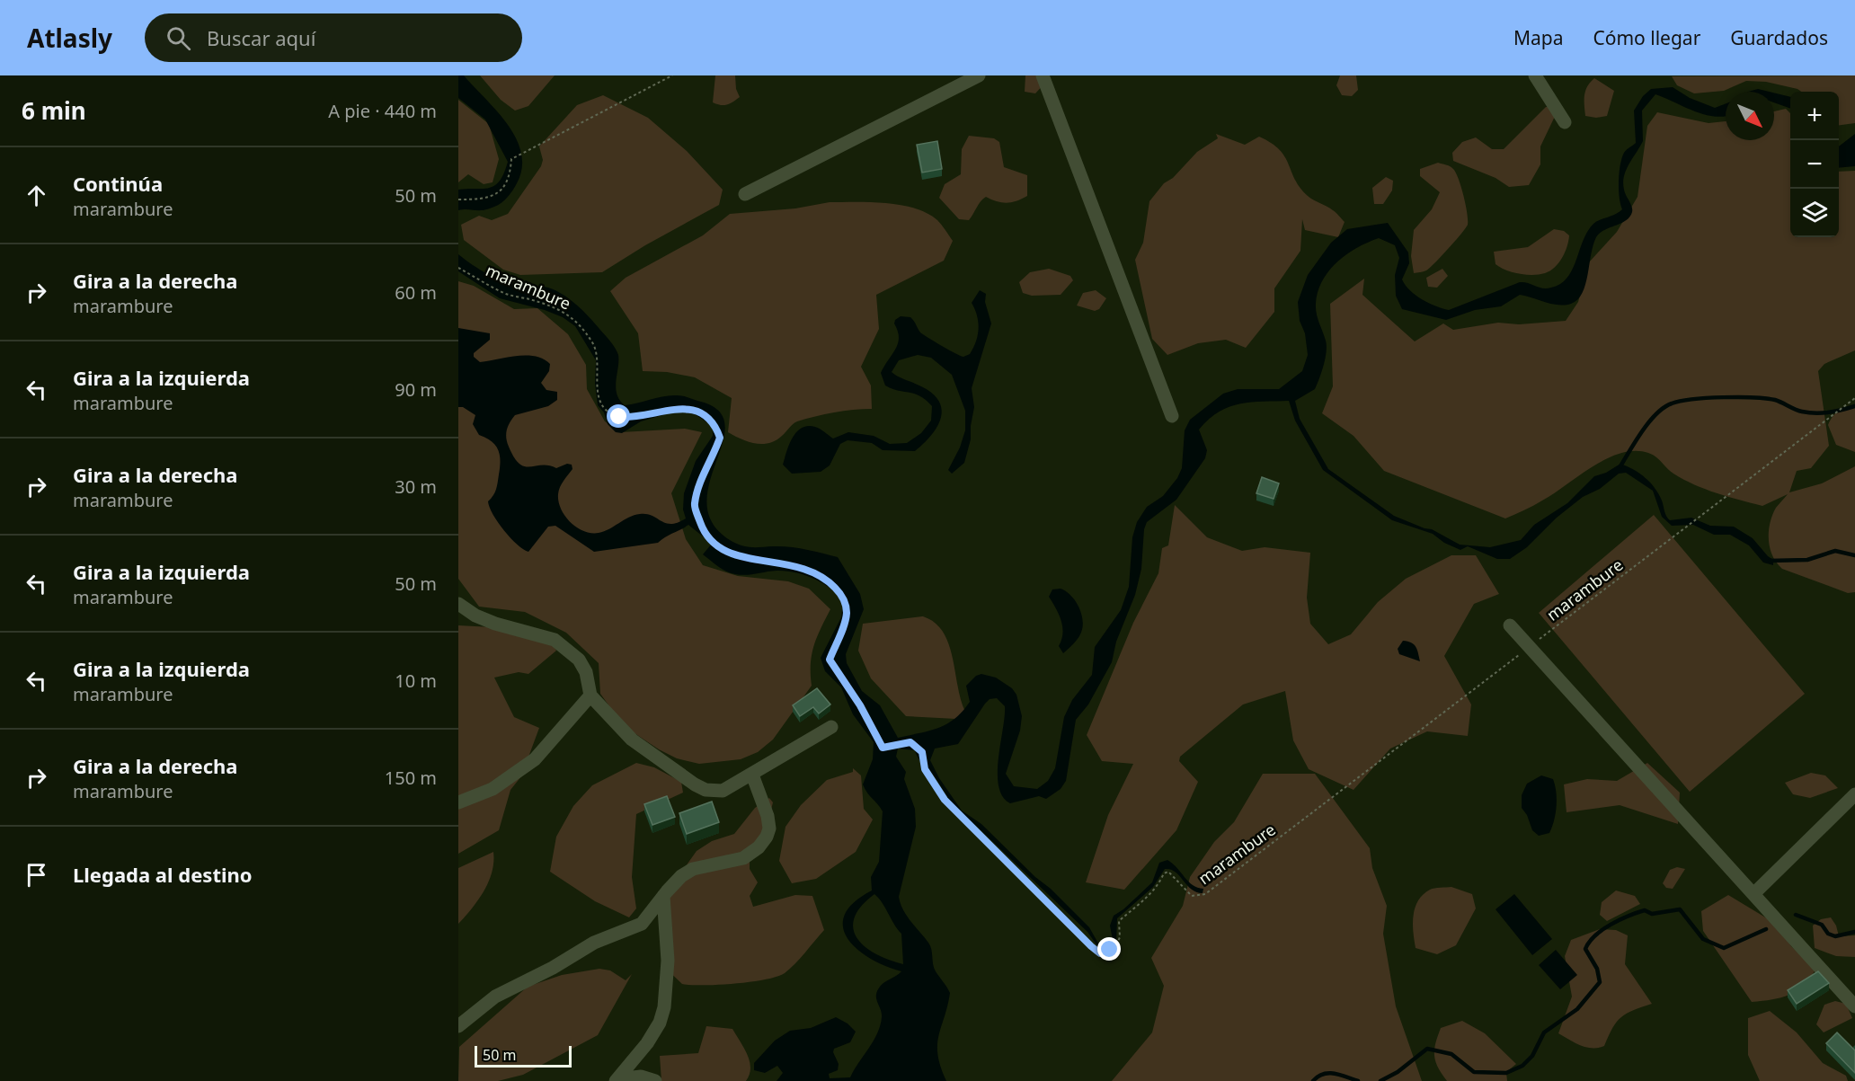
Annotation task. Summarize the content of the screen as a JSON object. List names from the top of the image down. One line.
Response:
{"streets":{"path":["marambure"]},"scale_bar":"50 m","north":"bottom right","page":{"header":"Atlasly","search":"Buscar aquí","nav":["Mapa","Cómo llegar","Guardados"],"heading":["6 min","A pie · 440 m"],"map_buttons":["+","−"],"list":[["Continúa","marambure","50 m"],["Gira a la derecha","marambure","60 m"],["Gira a la izquierda","marambure","90 m"],["Gira a la derecha","marambure","30 m"],["Gira a la izquierda","marambure","50 m"],["Gira a la izquierda","marambure","10 m"],["Gira a la derecha","marambure","150 m"],"Llegada al destino"],"scale":"50 m"}}
